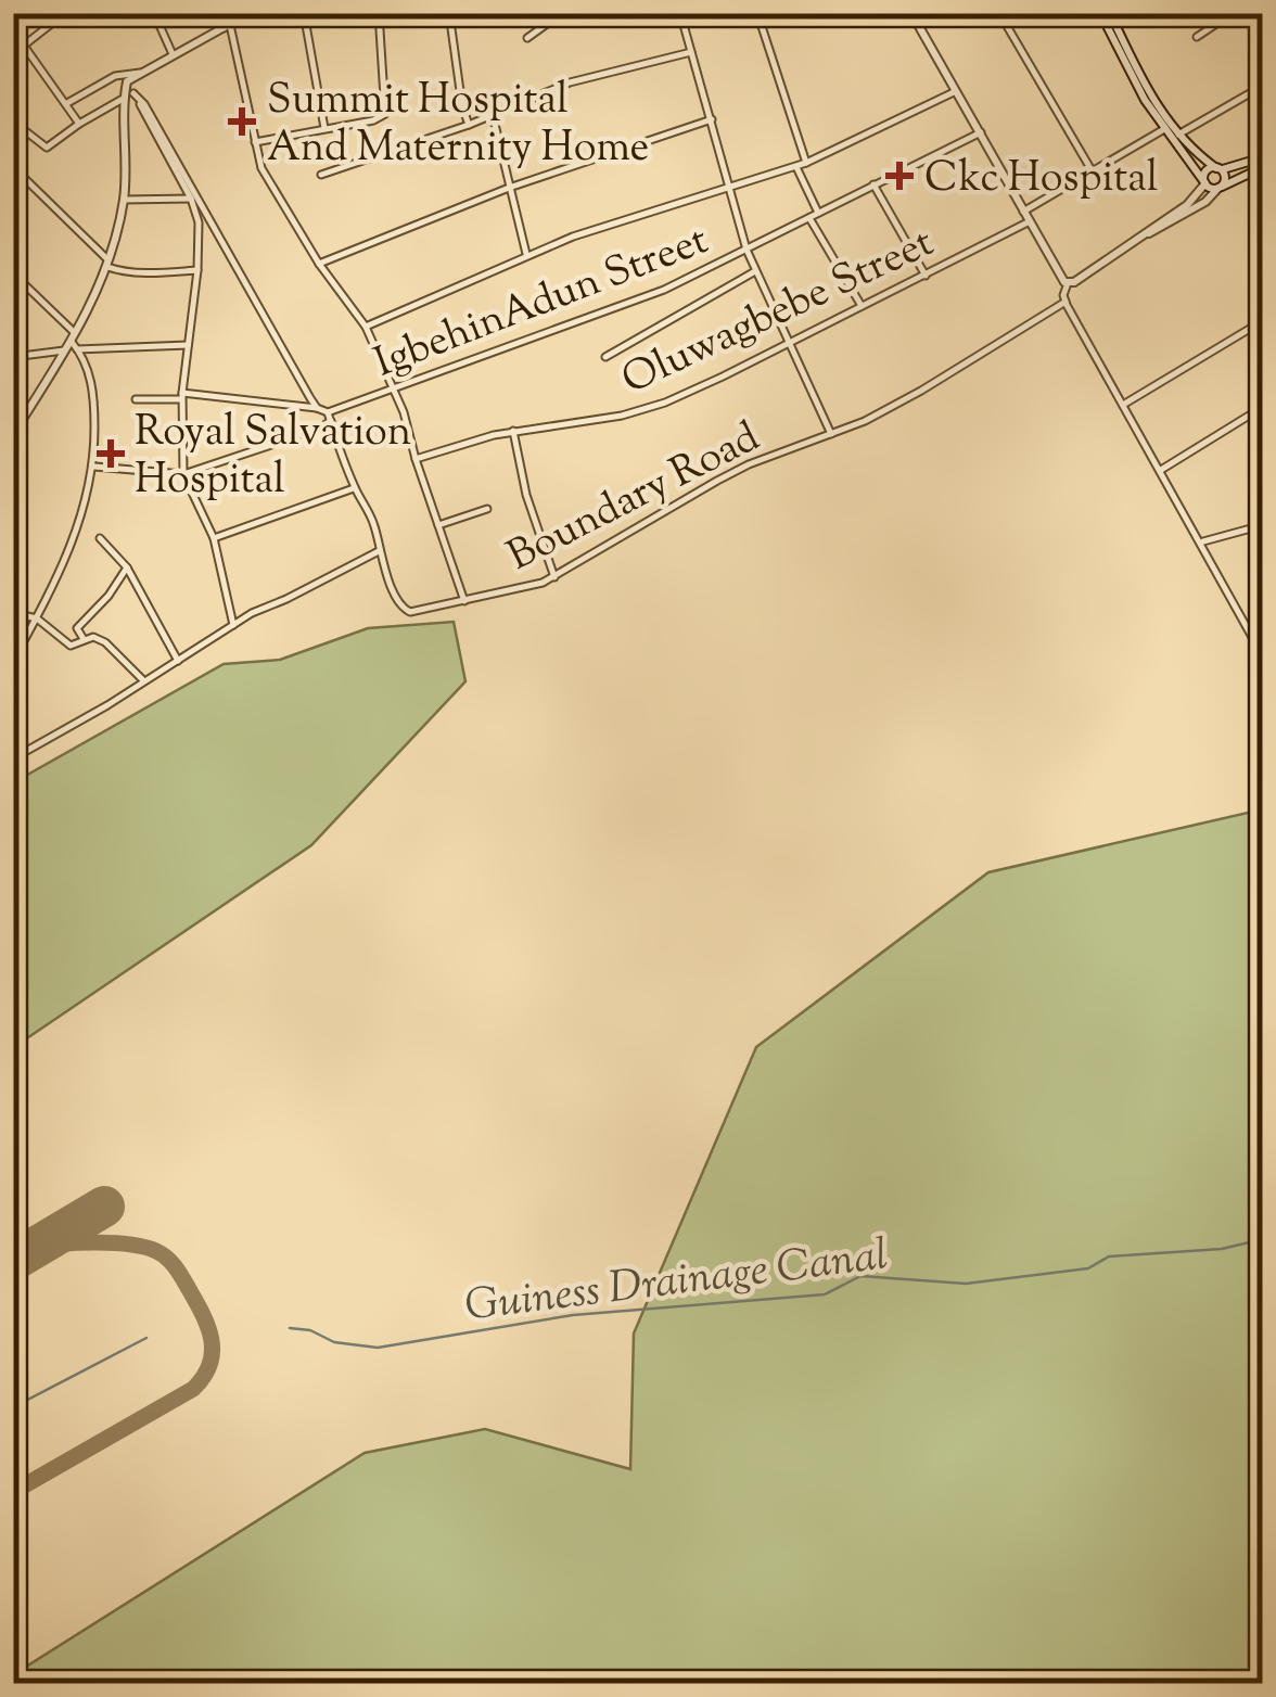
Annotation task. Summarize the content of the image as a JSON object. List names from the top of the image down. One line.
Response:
{"streets":{"street":["IgbehinAdun Street","Oluwagbebe Street","Boundary Road"]},"crossings":[["IgbehinAdun Street","Boundary Road"]],"water":["Guiness Drainage Canal"],"places":{"health":["Summit Hospital And Maternity Home","Ckc Hospital","Royal Salvation Hospital"]}}
